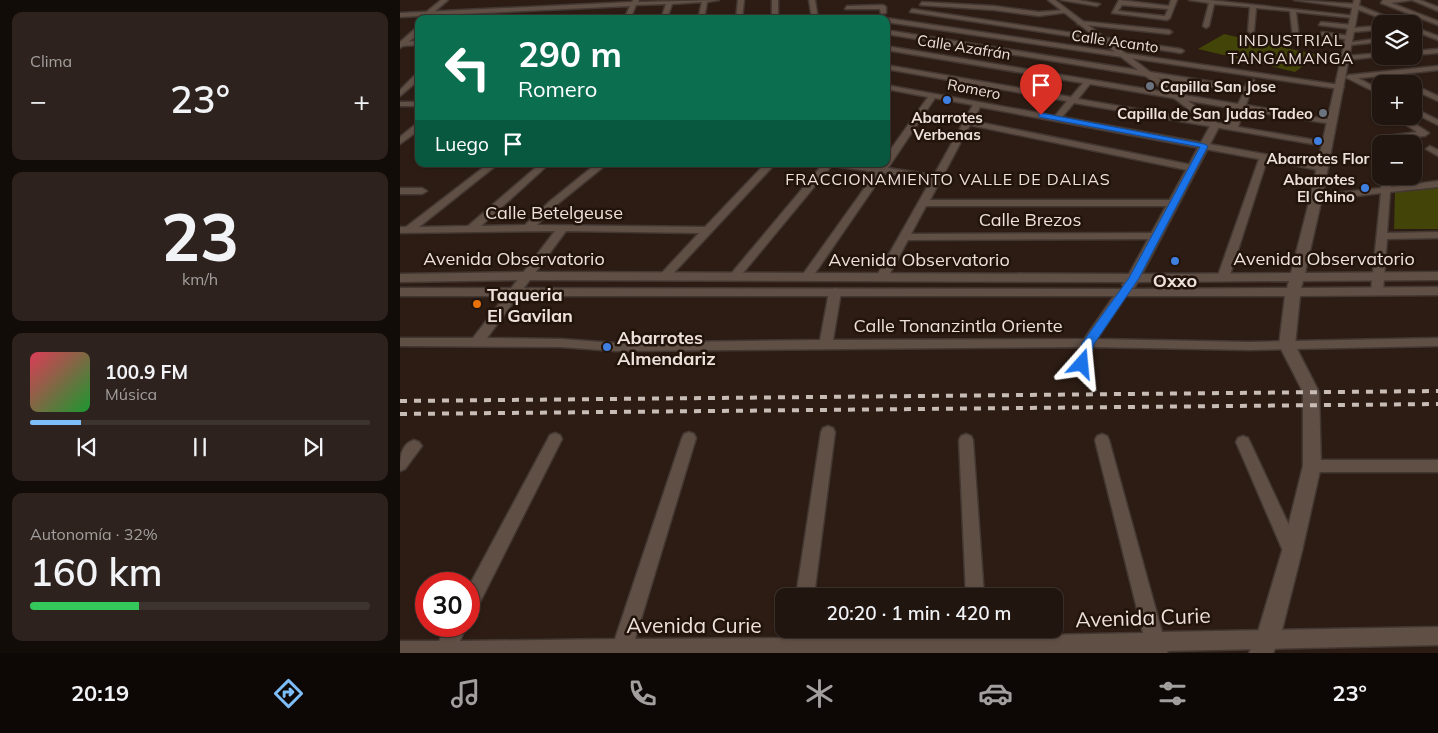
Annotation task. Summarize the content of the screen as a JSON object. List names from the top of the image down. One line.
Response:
{"streets":{"street":["Calle Acanto","Calle Azafrán","Romero","Calle Betelgeuse","Calle Brezos","Avenida Observatorio","Calle Tonanzintla Oriente","Avenida Curie"]},"districts":["INDUSTRIAL TANGAMANGA","FRACCIONAMIENTO VALLE DE DALIAS"],"places":["Capilla San Jose","Abarrotes Verbenas","Capilla de San Judas Tadeo","Abarrotes Flor","Abarrotes El Chino","Oxxo","Taqueria El Gavilan","Abarrotes Almendariz"],"page":{"tile":["Clima",["23","km/h"],["Autonomía · 32%","160 km"]],"map_buttons":["+","−"],"turn":["290 m","Romero"],"heat":["−","23°","+"],"then":"Luego","song":["100.9 FM","Música"],"limit":"30","trip":"20:20 · 1 min · 420 m","tabs":["20:19","23°"]}}
